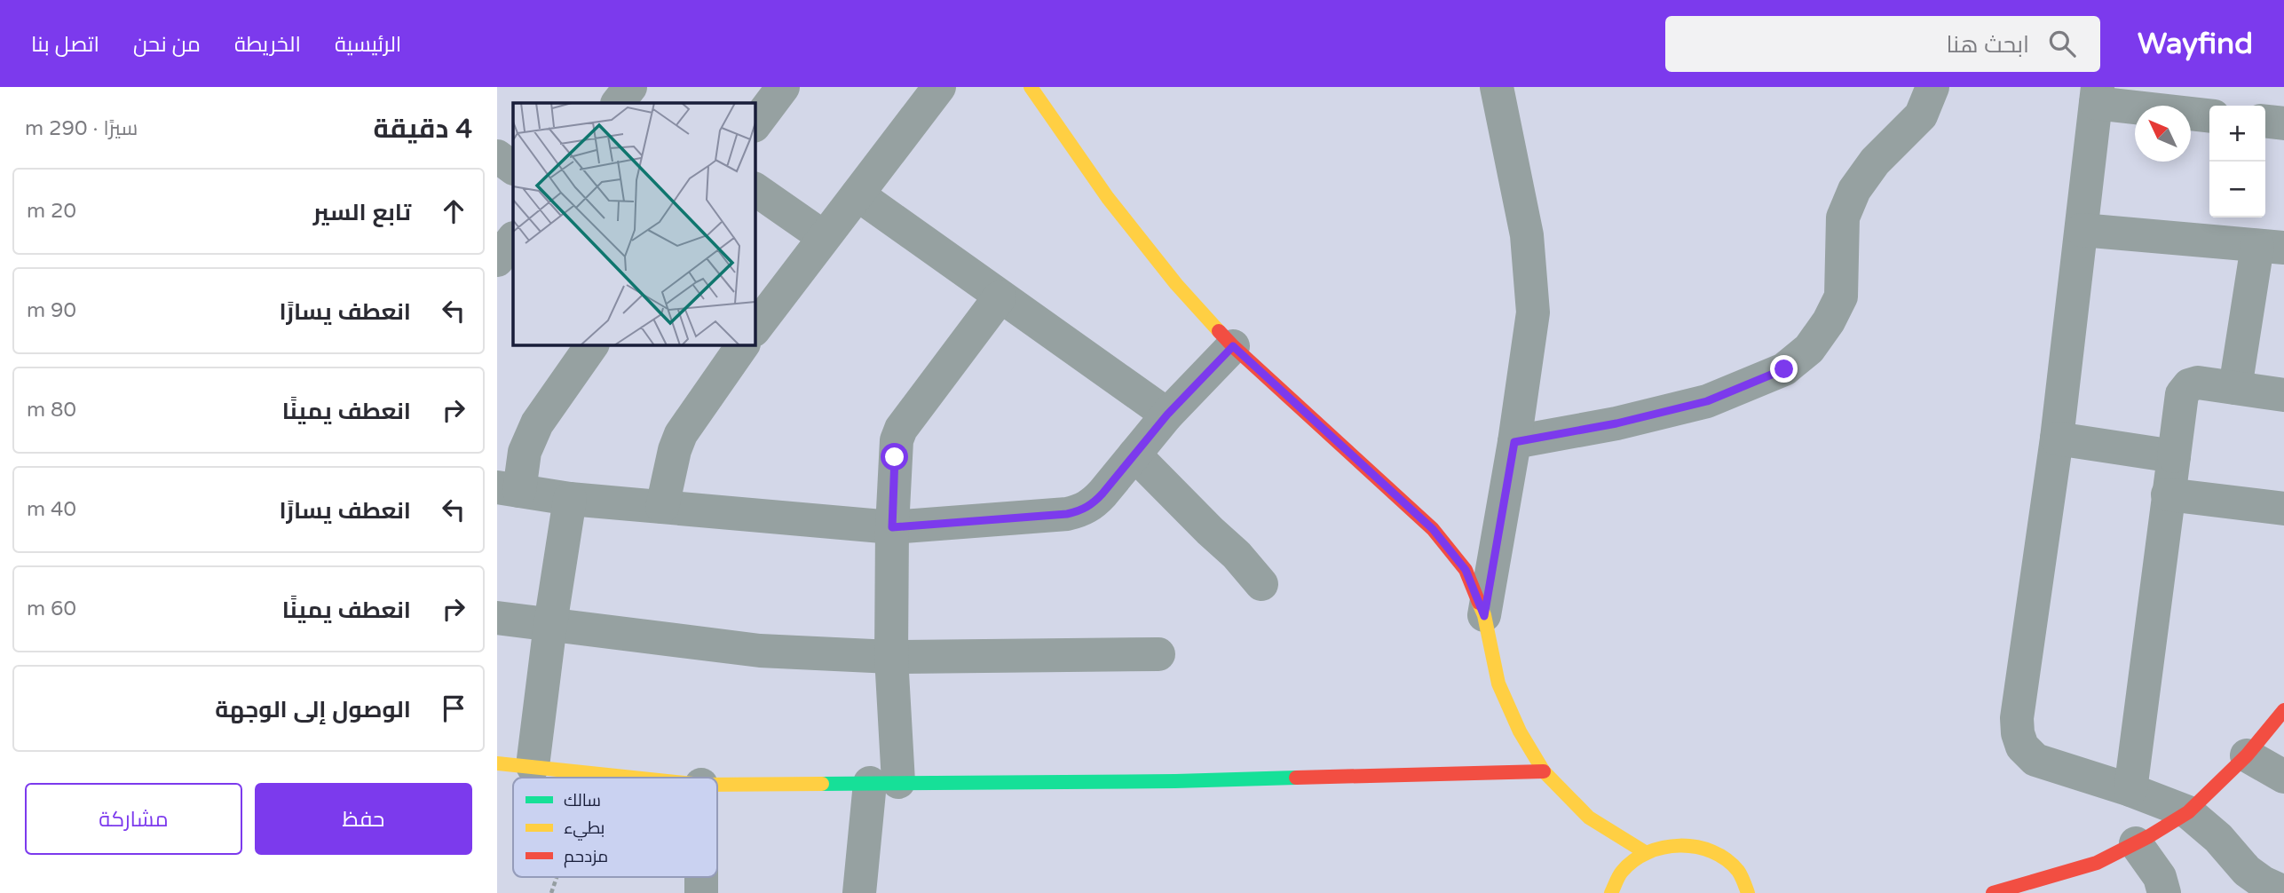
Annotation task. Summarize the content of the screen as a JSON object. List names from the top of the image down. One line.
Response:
{"legend":["سالك","بطيء","مزدحم"],"north":"top left","page":{"header":"Wayfind","search":"ابحث هنا","nav":["الرئيسية","الخريطة","من نحن","اتصل بنا"],"heading":["4 دقيقة","سيرًا · 290 m"],"map_buttons":["+","−"],"list":[["تابع السير","20 m"],["انعطف يسارًا","90 m"],["انعطف يمينًا","80 m"],["انعطف يسارًا","40 m"],["انعطف يمينًا","60 m"],"الوصول إلى الوجهة"],"buttons":["حفظ","مشاركة"]}}
